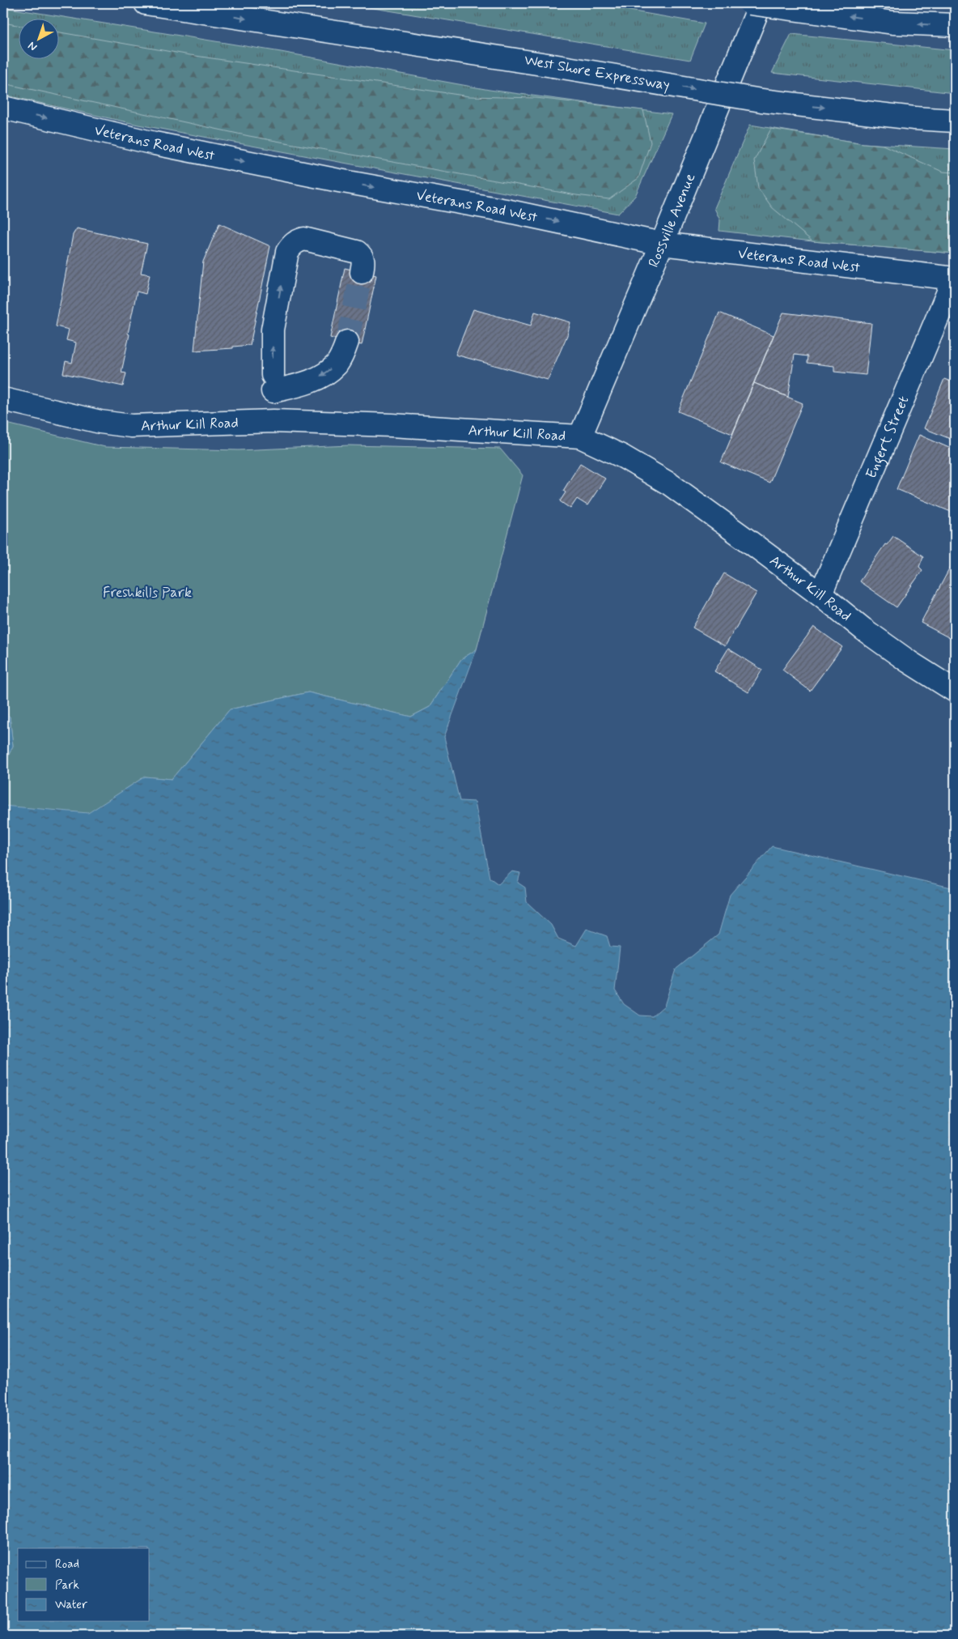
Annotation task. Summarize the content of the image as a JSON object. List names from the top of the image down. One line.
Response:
{"streets":{"main road":["West Shore Expressway","Veterans Road West","Rossville Avenue","Arthur Kill Road","Engert Street"]},"crossings":[["Veterans Road West","Rossville Avenue"],["Veterans Road West","Engert Street"],["Rossville Avenue","Arthur Kill Road"],["Arthur Kill Road","Engert Street"]],"parks":["Freshkills Park"],"legend":["Road","Park","Water"],"north":"bottom left"}
